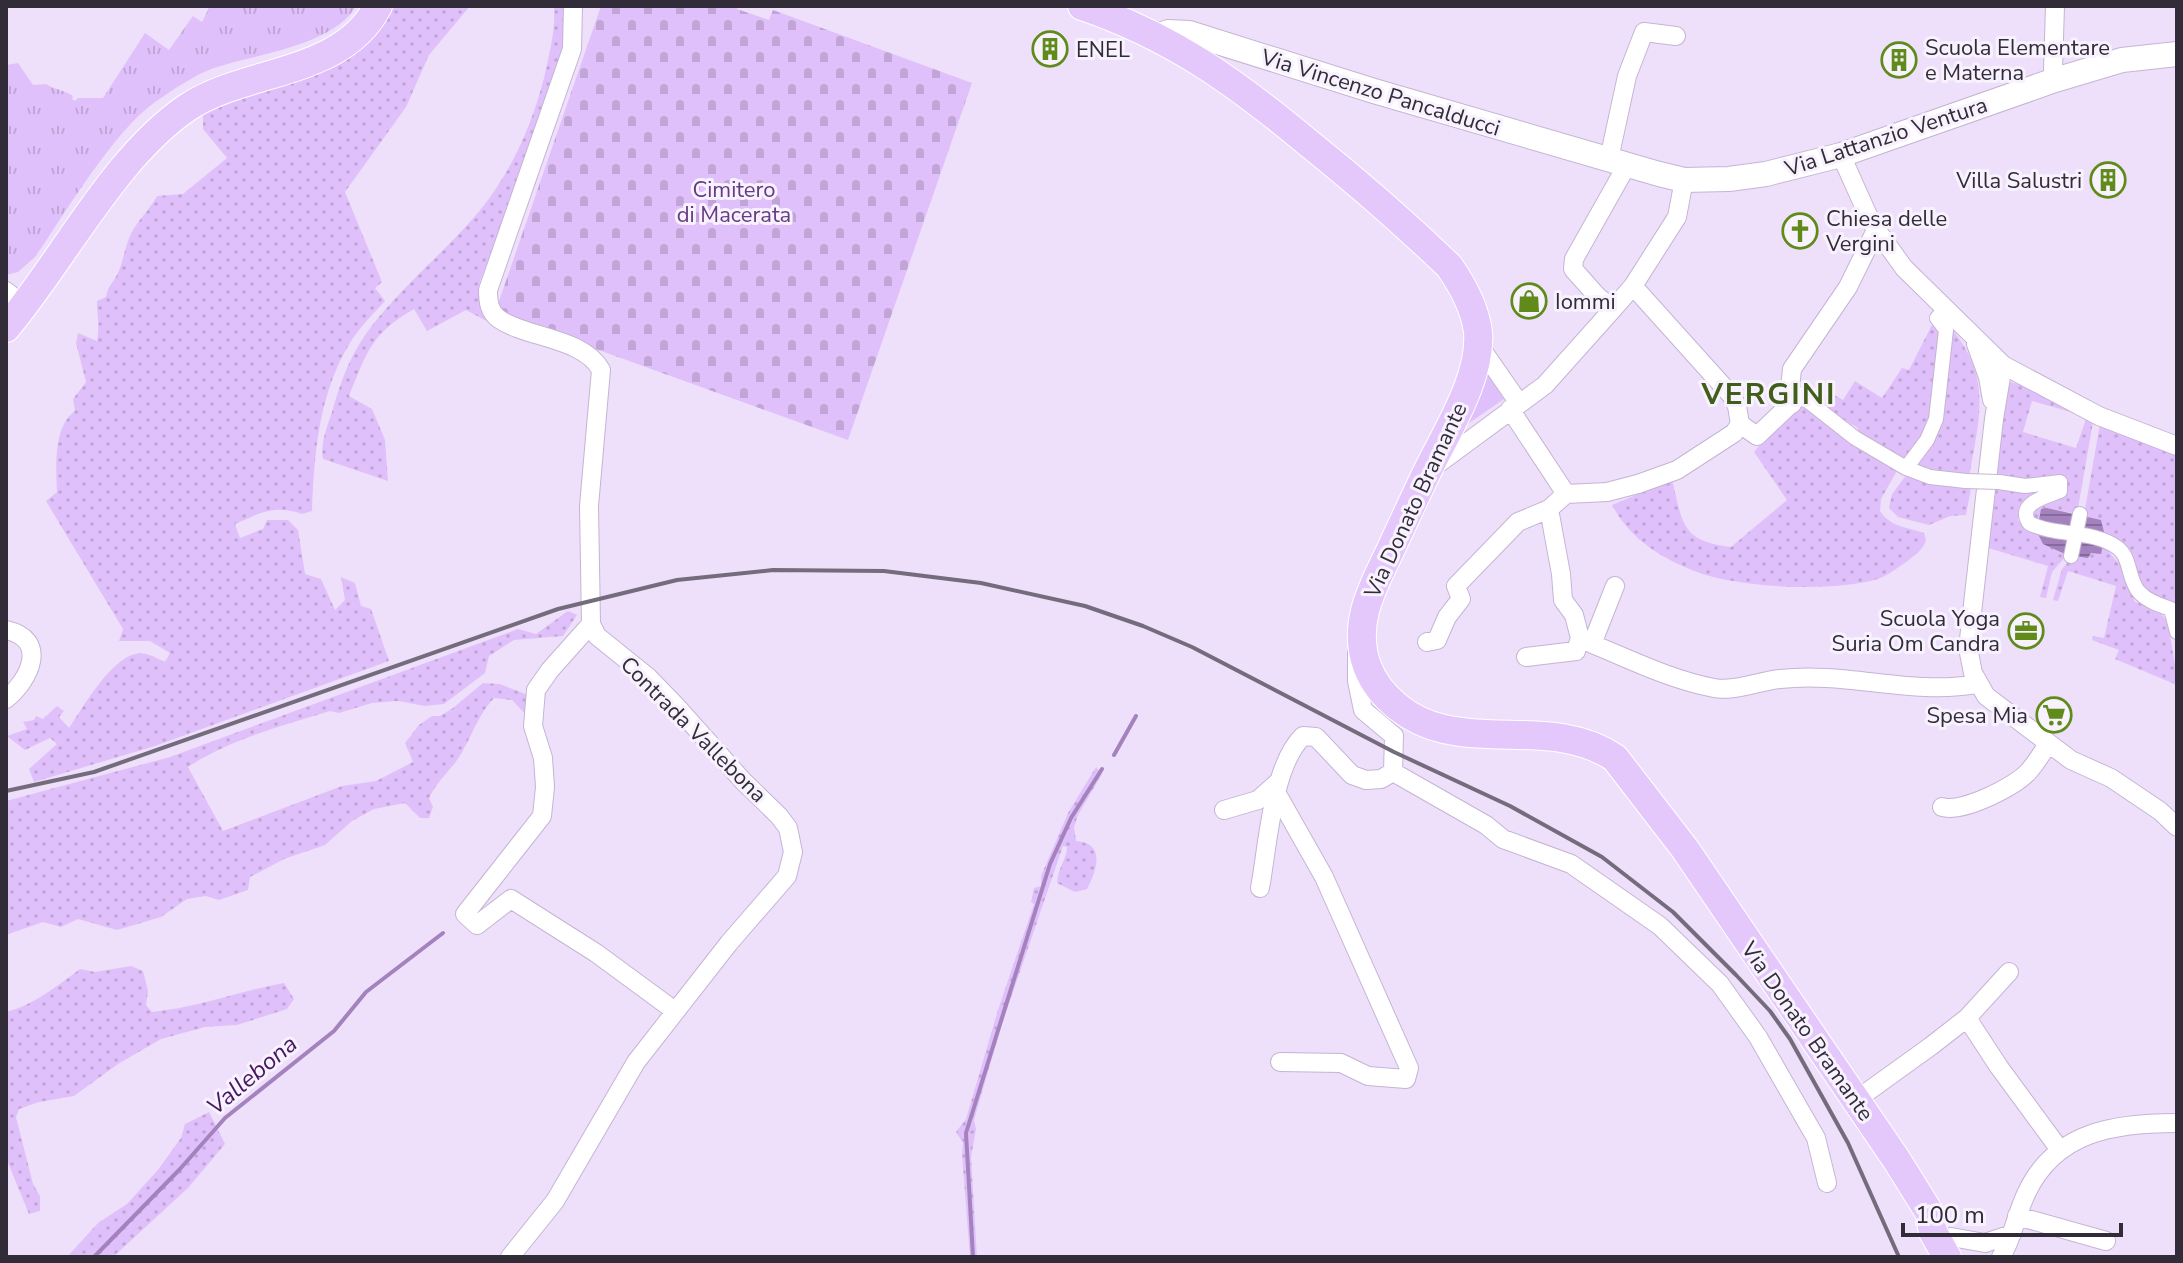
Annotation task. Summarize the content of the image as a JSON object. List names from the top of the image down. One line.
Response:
{"streets":{"main road":["Via Vincenzo Pancalducci","Via Lattanzio Ventura","Via Donato Bramante"],"street":["Contrada Vallebona"]},"crossings":[["Via Vincenzo Pancalducci","Via Lattanzio Ventura"],["Via Vincenzo Pancalducci","Via Donato Bramante"]],"districts":["VERGINI"],"water":["Vallebona"],"parks":["Cimitero di Macerata"],"places":{"building":["ENEL","Scuola Elementare e Materna","Villa Salustri"],"church":["Chiesa delle Vergini"],"shop":["Iommi"],"office":["Scuola Yoga Suria Om Candra"],"supermarket":["Spesa Mia"]},"scale_bar":"100 m"}
